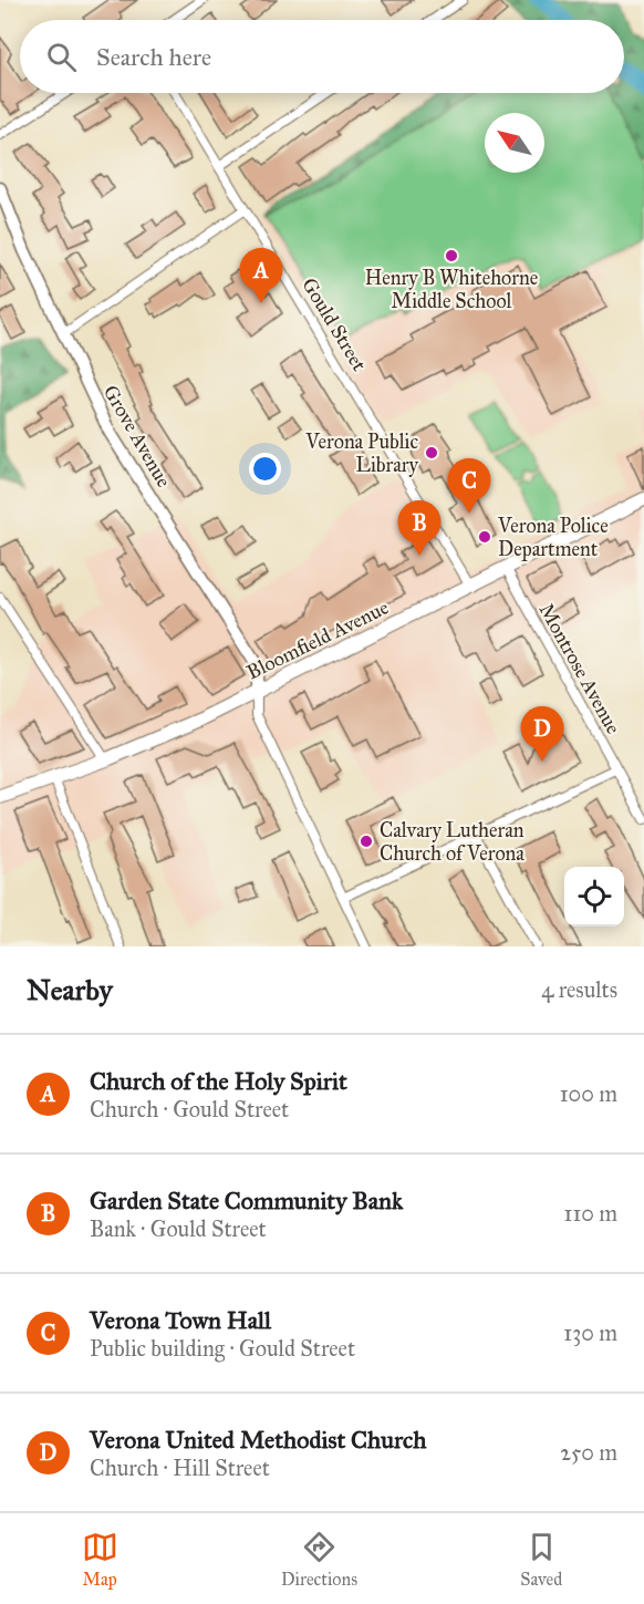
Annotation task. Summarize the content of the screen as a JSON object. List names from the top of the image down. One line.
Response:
{"streets":{"main road":["Bloomfield Avenue"],"street":["Gould Street","Grove Avenue","Montrose Avenue"]},"crossings":[["Gould Street","Bloomfield Avenue"],["Grove Avenue","Bloomfield Avenue"],["Bloomfield Avenue","Montrose Avenue"]],"places":["Henry B Whitehorne Middle School","Verona Public Library","Verona Police Department","Calvary Lutheran Church of Verona"],"north":"top left","page":{"search":"Search here","pins":["A","C","B","D"],"heading":["Nearby","4 results"],"list":[{"mark":"A","name":"Church of the Holy Spirit","note":"Church · Gould Street","value":"100 m"},{"mark":"B","name":"Garden State Community Bank","note":"Bank · Gould Street","value":"110 m"},{"mark":"C","name":"Verona Town Hall","note":"Public building · Gould Street","value":"130 m"},{"mark":"D","name":"Verona United Methodist Church","note":"Church · Hill Street","value":"250 m"}],"nav":["Map","Directions","Saved"]}}
